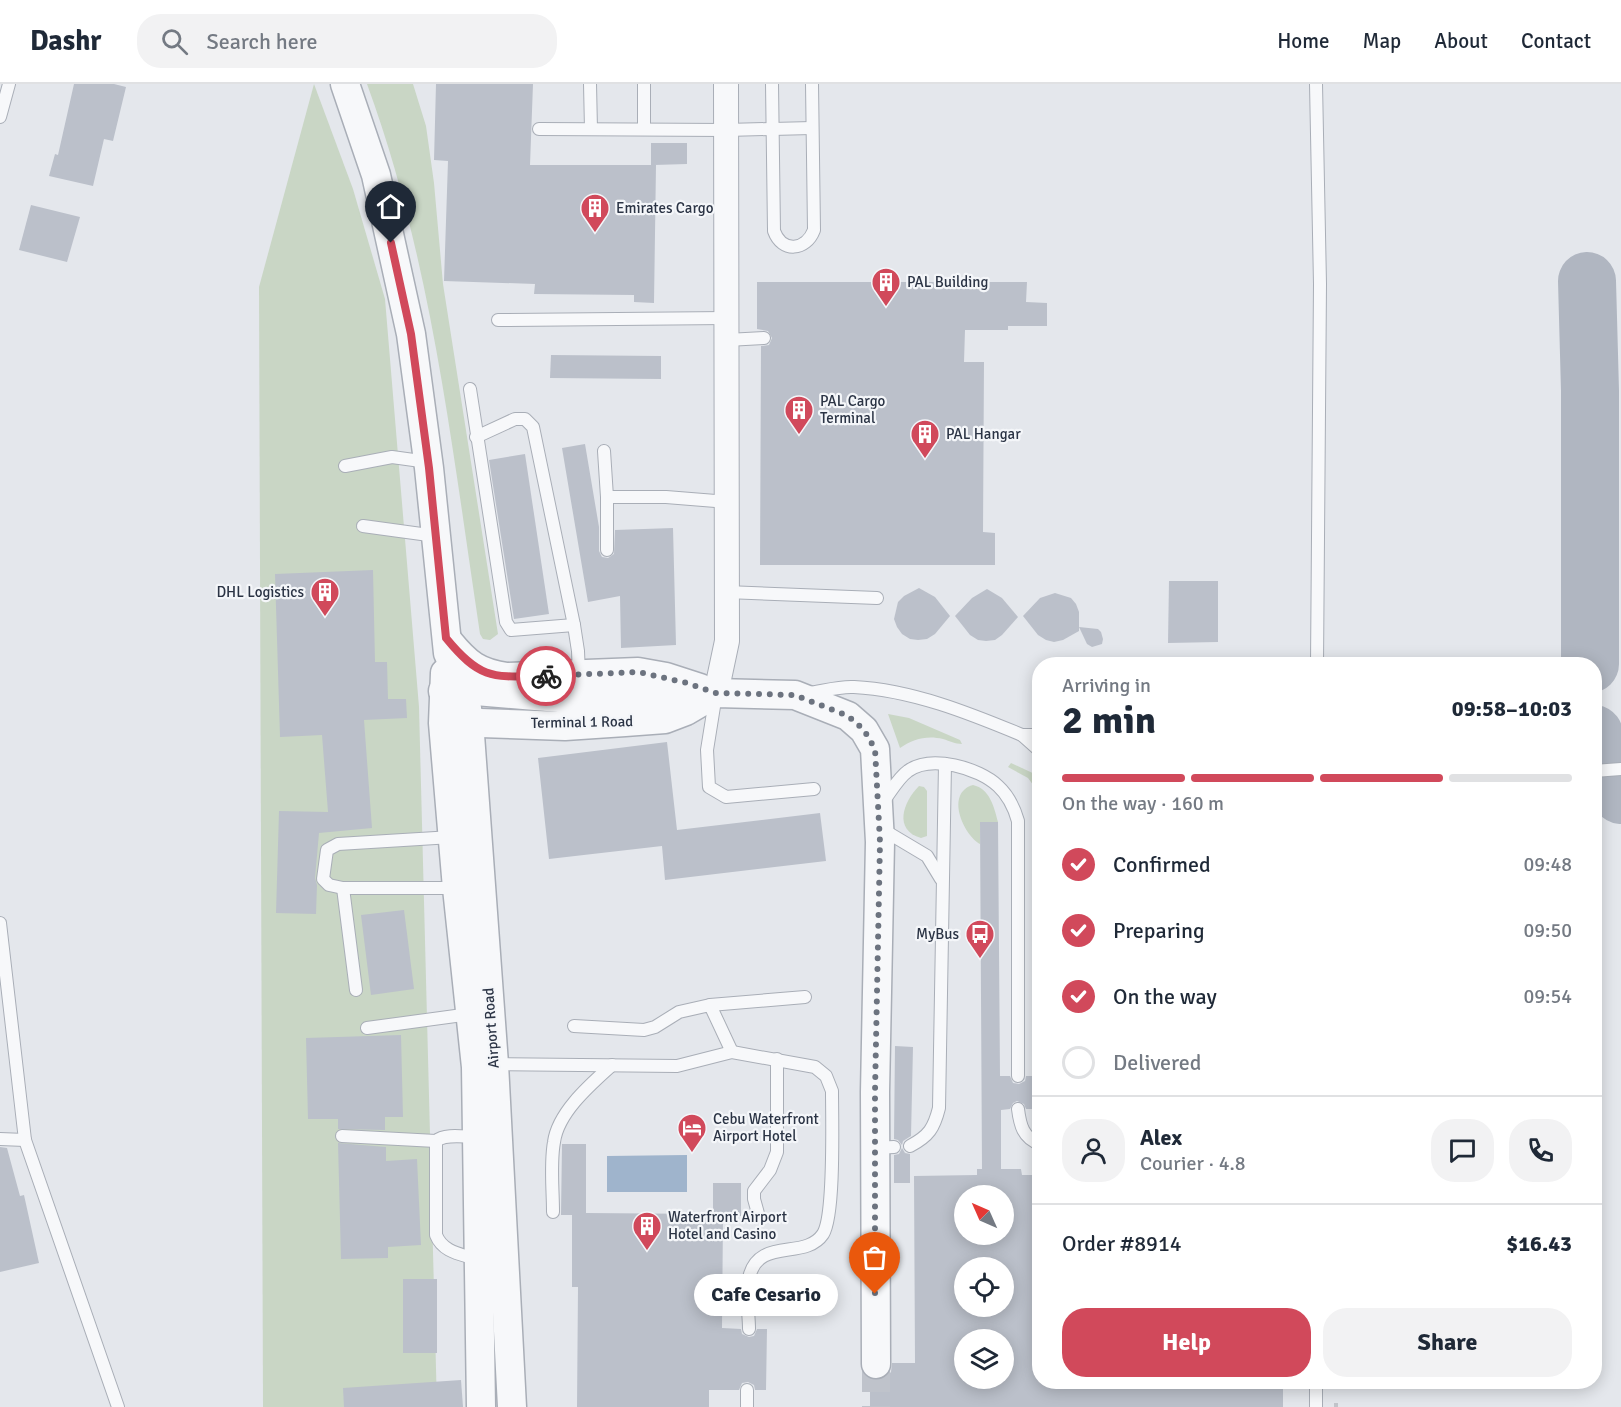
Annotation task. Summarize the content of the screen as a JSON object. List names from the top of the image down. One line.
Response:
{"streets":{"street":["Terminal 1 Road","Airport Road"]},"crossings":[["Terminal 1 Road","Airport Road"]],"places":{"building":["Emirates Cargo","PAL Building","PAL Cargo Terminal","PAL Hangar","DHL Logistics","Waterfront Airport Hotel and Casino"],"bus stop":["MyBus"],"hotel":["Cebu Waterfront Airport Hotel"],"other":["Cafe Cesario"]},"north":"top left","page":{"header":"Dashr","search":"Search here","nav":["Home","Map","About","Contact"],"heading":["2 min","Arriving in","09:58–10:03"],"panel":["Alex","Courier · 4.8","Order #8914","$16.43"],"bar":"On the way · 160 m","list":[["Confirmed","09:48"],["Preparing","09:50"],["On the way","09:54"],"Delivered"],"bubble":"Cafe Cesario","buttons":["Help","Share"]}}
